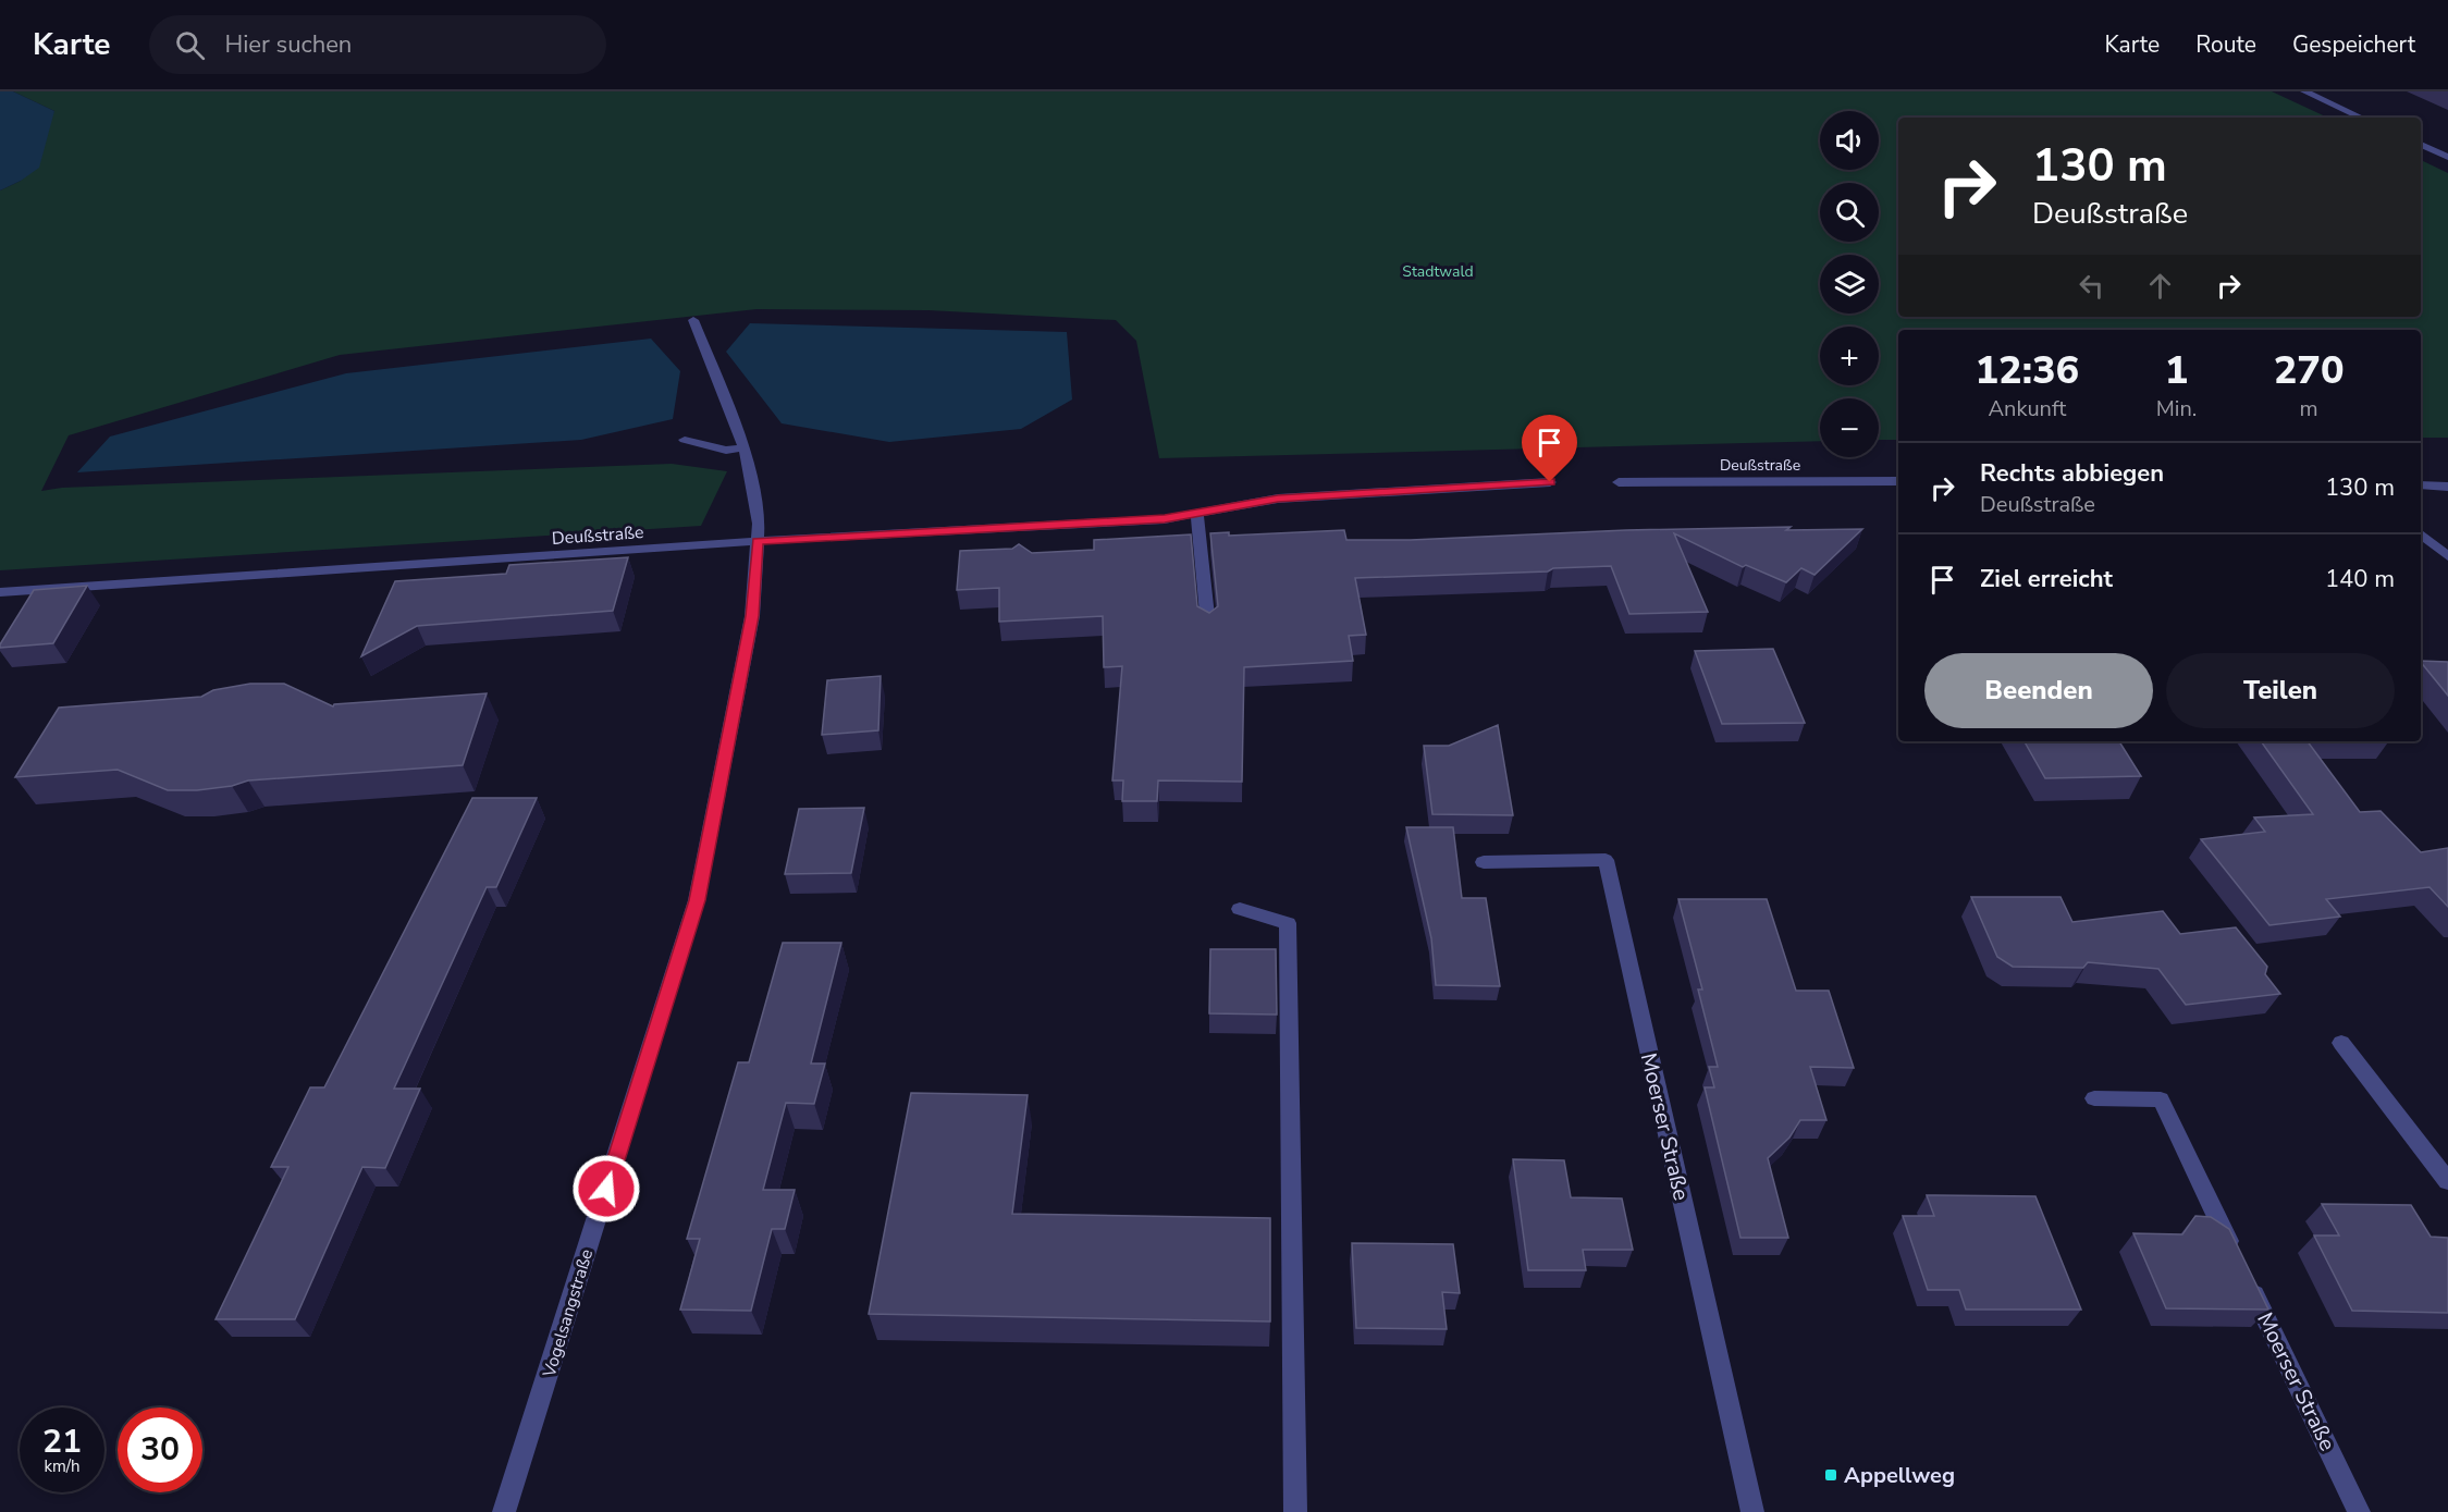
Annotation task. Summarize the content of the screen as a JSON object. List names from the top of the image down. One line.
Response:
{"streets":{"street":["Deußstraße","Moerser Straße","Vogelsangstraße"]},"crossings":[["Deußstraße","Vogelsangstraße"]],"parks":["Stadtwald"],"places":{"transit":["Appellweg"]},"page":{"header":"Karte","search":"Hier suchen","nav":["Karte","Route","Gespeichert"],"map_buttons":["+","−"],"turn":["130 m","Deußstraße"],"eta":["12:36","Ankunft","1","Min.","270","m"],"list":[{"name":"Rechts abbiegen","note":"Deußstraße","value":"130 m"},{"name":"Ziel erreicht","value":"140 m"}],"buttons":["Beenden","Teilen"],"speed":"21 km/h","limit":"30"}}
